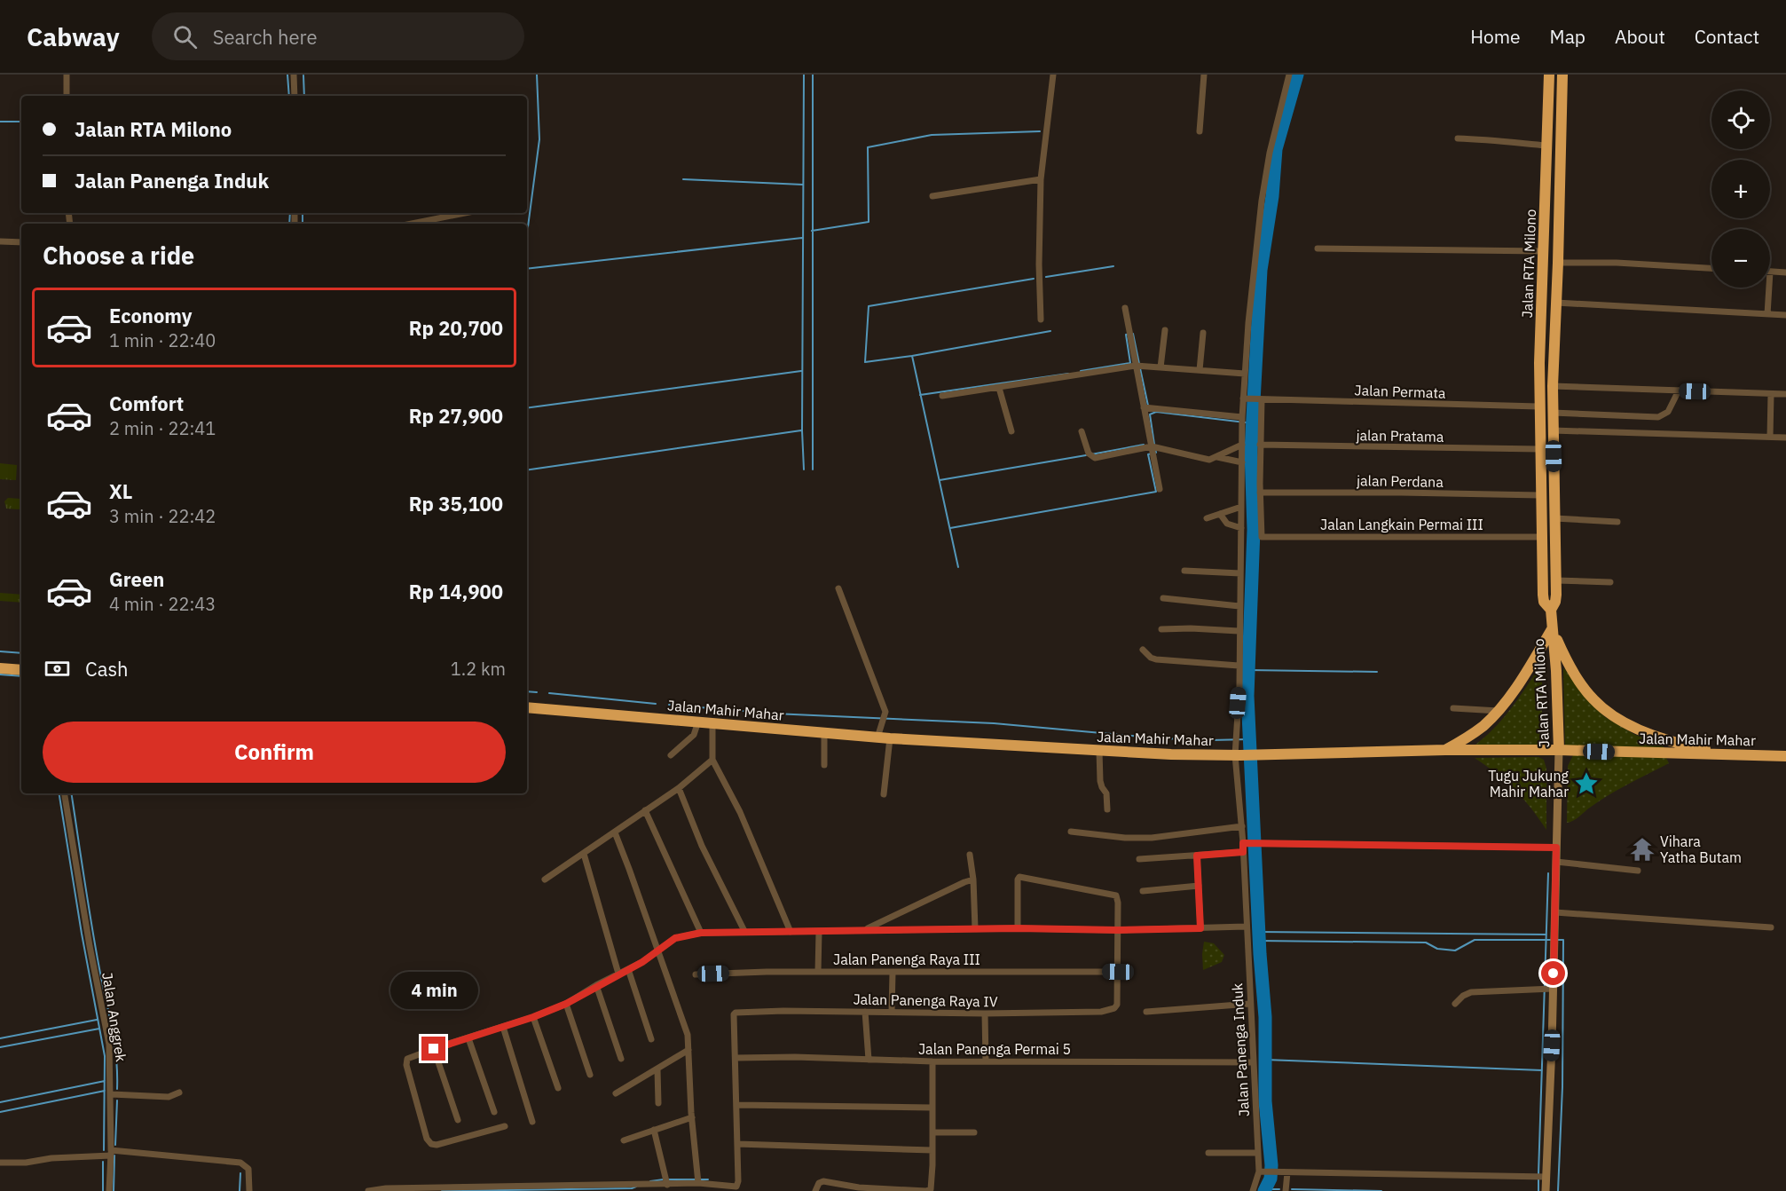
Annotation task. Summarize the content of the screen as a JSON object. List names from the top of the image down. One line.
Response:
{"streets":{"highway":["Jalan RTA Milono","Jalan Mahir Mahar"],"street":["Jalan Permata","jalan Pratama","jalan Perdana","Jalan Langkain Permai III","Jalan Panenga Raya III","Jalan Panenga Raya IV","Jalan Anggrek","Jalan Panenga Permai 5","Jalan Panenga Induk"]},"crossings":[["Jalan RTA Milono","Jalan Permata"],["Jalan RTA Milono","jalan Pratama"],["Jalan RTA Milono","jalan Perdana"],["Jalan RTA Milono","Jalan Langkain Permai III"],["Jalan RTA Milono","Jalan Mahir Mahar"],["Jalan Permata","Jalan Panenga Induk"],["jalan Perdana","Jalan Langkain Permai III"],["Jalan Mahir Mahar","Jalan Panenga Induk"],["Jalan Panenga Raya III","Jalan Panenga Raya IV"],["Jalan Panenga Raya IV","Jalan Panenga Permai 5"],["Jalan Panenga Permai 5","Jalan Panenga Induk"]],"places":{"place":["Tugu Jukung Mahir Mahar"],"temple":["Vihara Yatha Butam"]},"page":{"header":"Cabway","search":"Search here","nav":["Home","Map","About","Contact"],"map_buttons":["+","−"],"banner":["Jalan RTA Milono","Jalan Panenga Induk"],"heading":"Choose a ride","list":[{"name":"Economy","note":"1 min · 22:40","value":"Rp 20,700"},{"name":"Comfort","note":"2 min · 22:41","value":"Rp 27,900"},{"name":"XL","note":"3 min · 22:42","value":"Rp 35,100"},{"name":"Green","note":"4 min · 22:43","value":"Rp 14,900"}],"pay":["Cash","1.2 km"],"buttons":"Confirm","bubble":"4 min"}}
